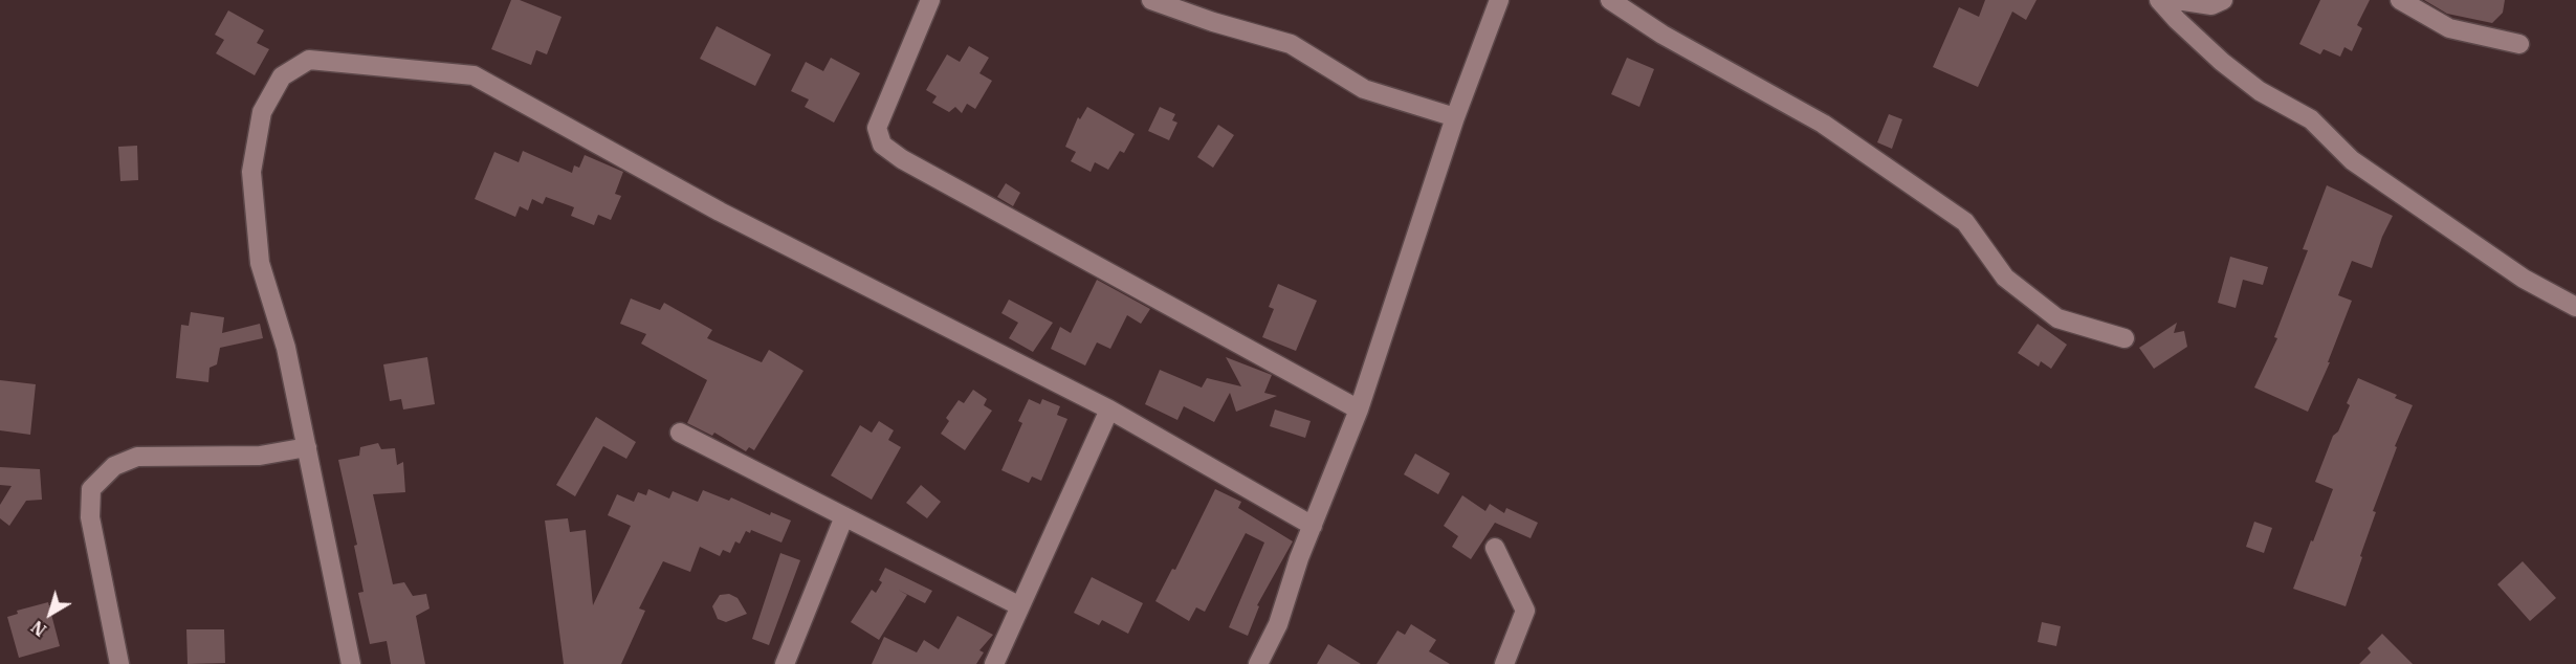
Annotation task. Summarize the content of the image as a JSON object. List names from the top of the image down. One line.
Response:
{"north":"bottom left"}
